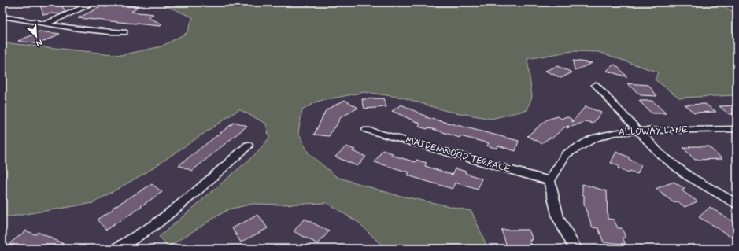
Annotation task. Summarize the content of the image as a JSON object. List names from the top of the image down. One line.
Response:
{"streets":{"street":["ALLOWAY LANE","MAIDENWOOD TERRACE"]},"crossings":[["ALLOWAY LANE","MAIDENWOOD TERRACE"]],"north":"bottom right"}
